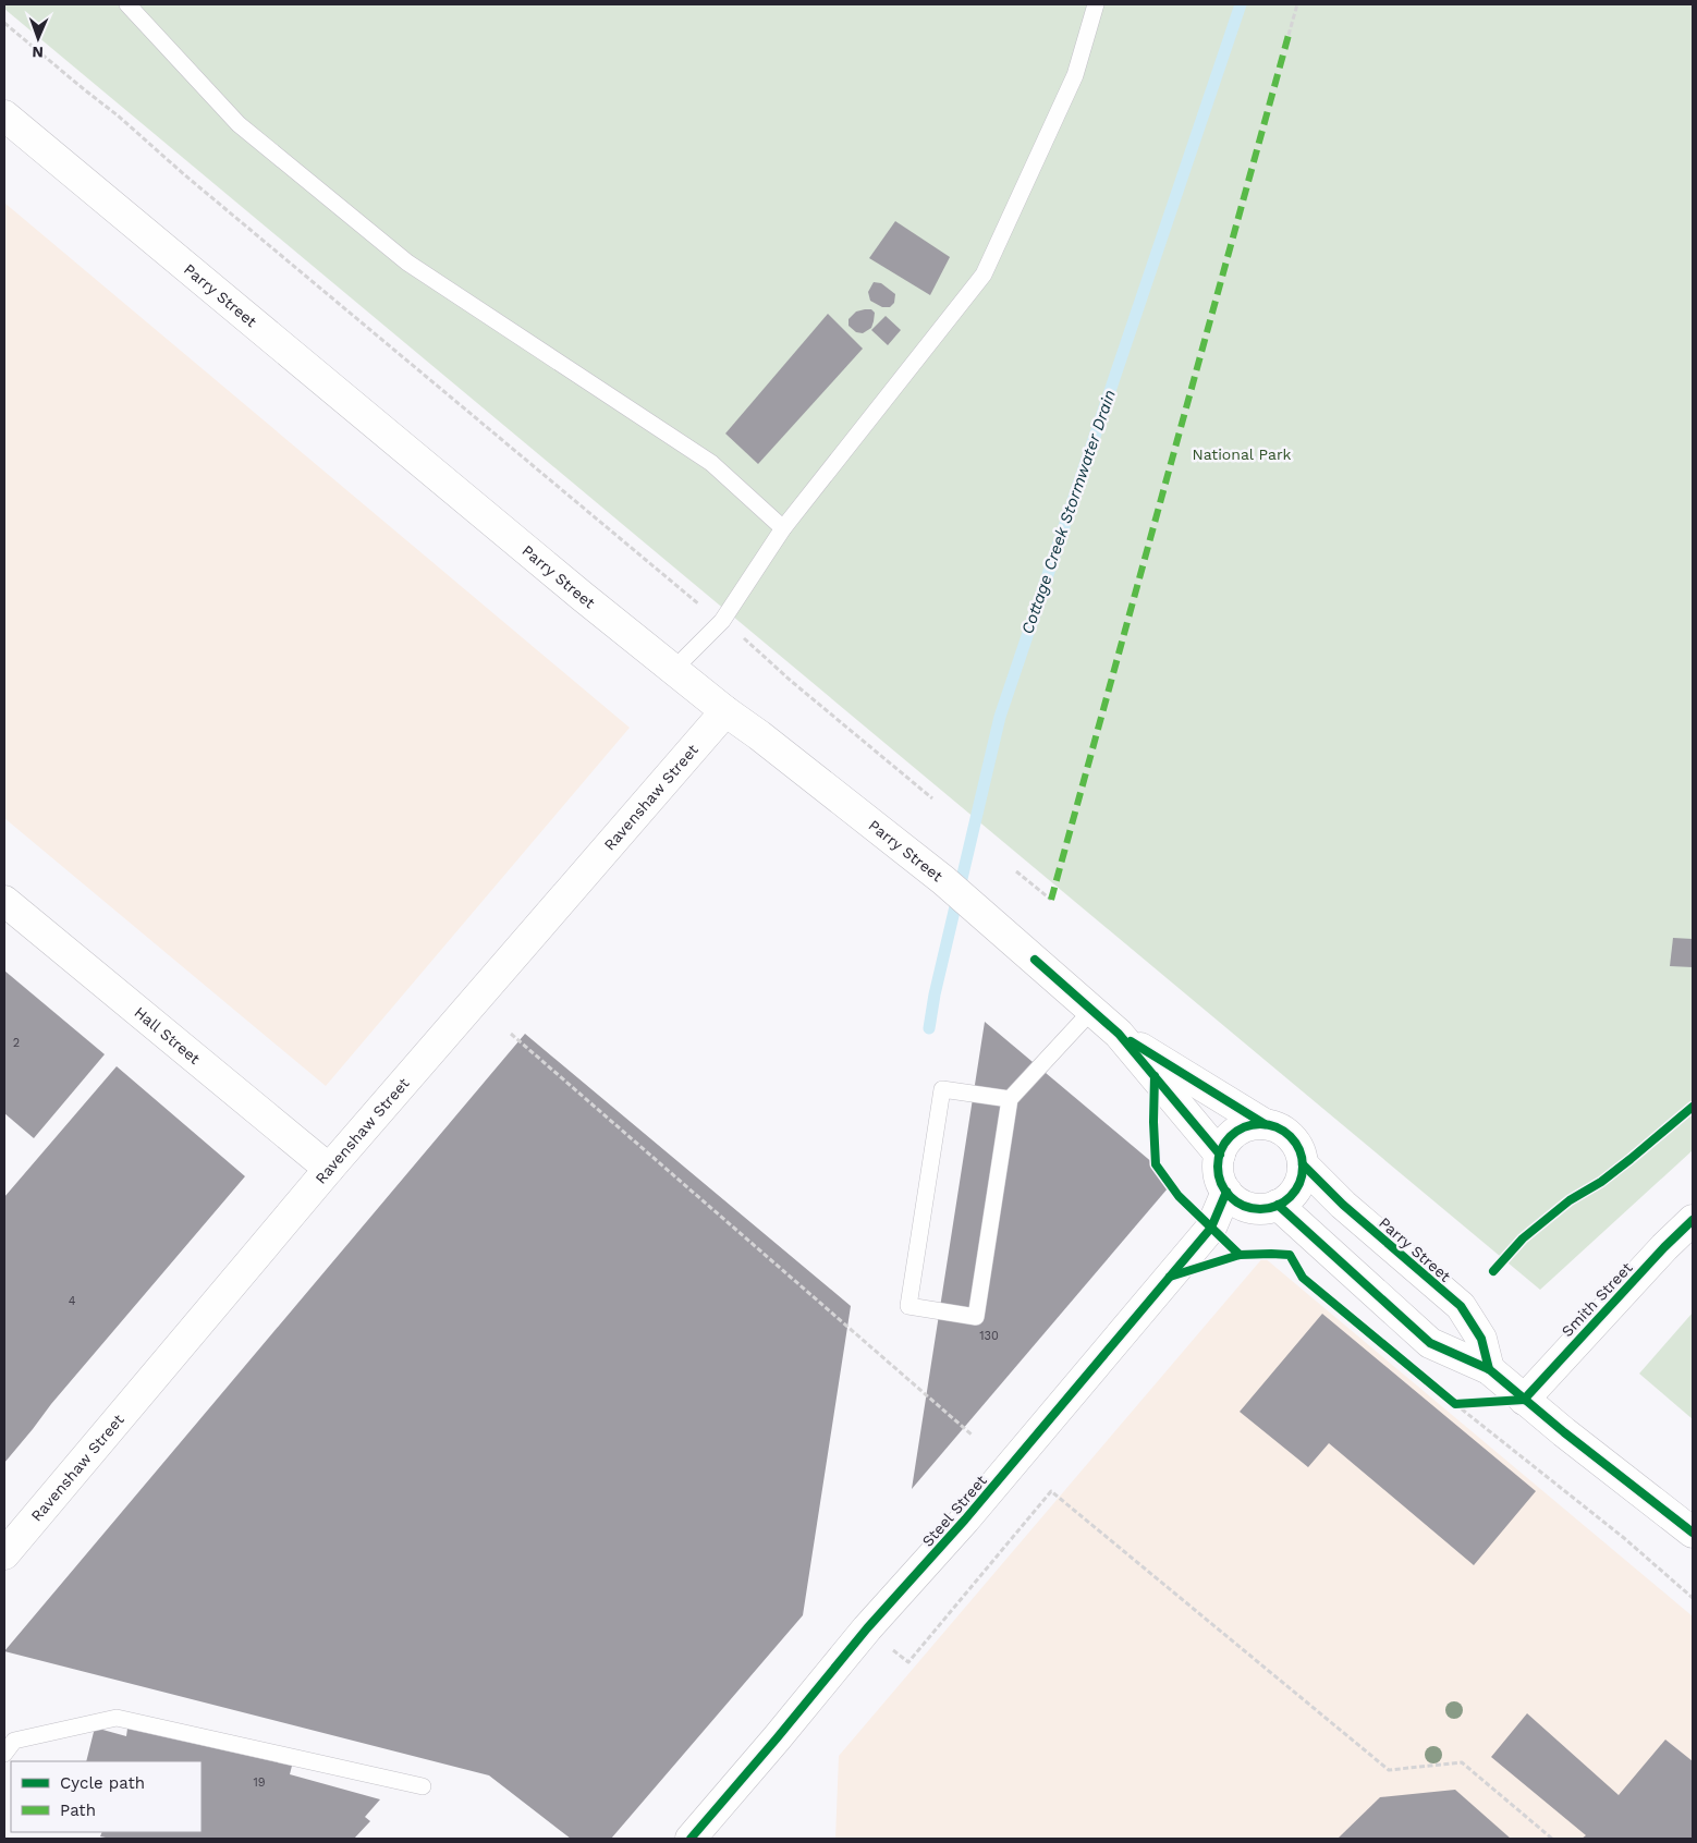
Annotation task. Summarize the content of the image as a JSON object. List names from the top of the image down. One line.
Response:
{"streets":{"street":["Parry Street","Ravenshaw Street","Hall Street","Smith Street","Steel Street"]},"crossings":[["Parry Street","Ravenshaw Street"],["Parry Street","Steel Street"],["Ravenshaw Street","Hall Street"]],"water":["Cottage Creek Stormwater Drain"],"parks":["National Park"],"house_numbers":["2","4","130","19"],"legend":["Cycle path","Path"],"north":"bottom"}
